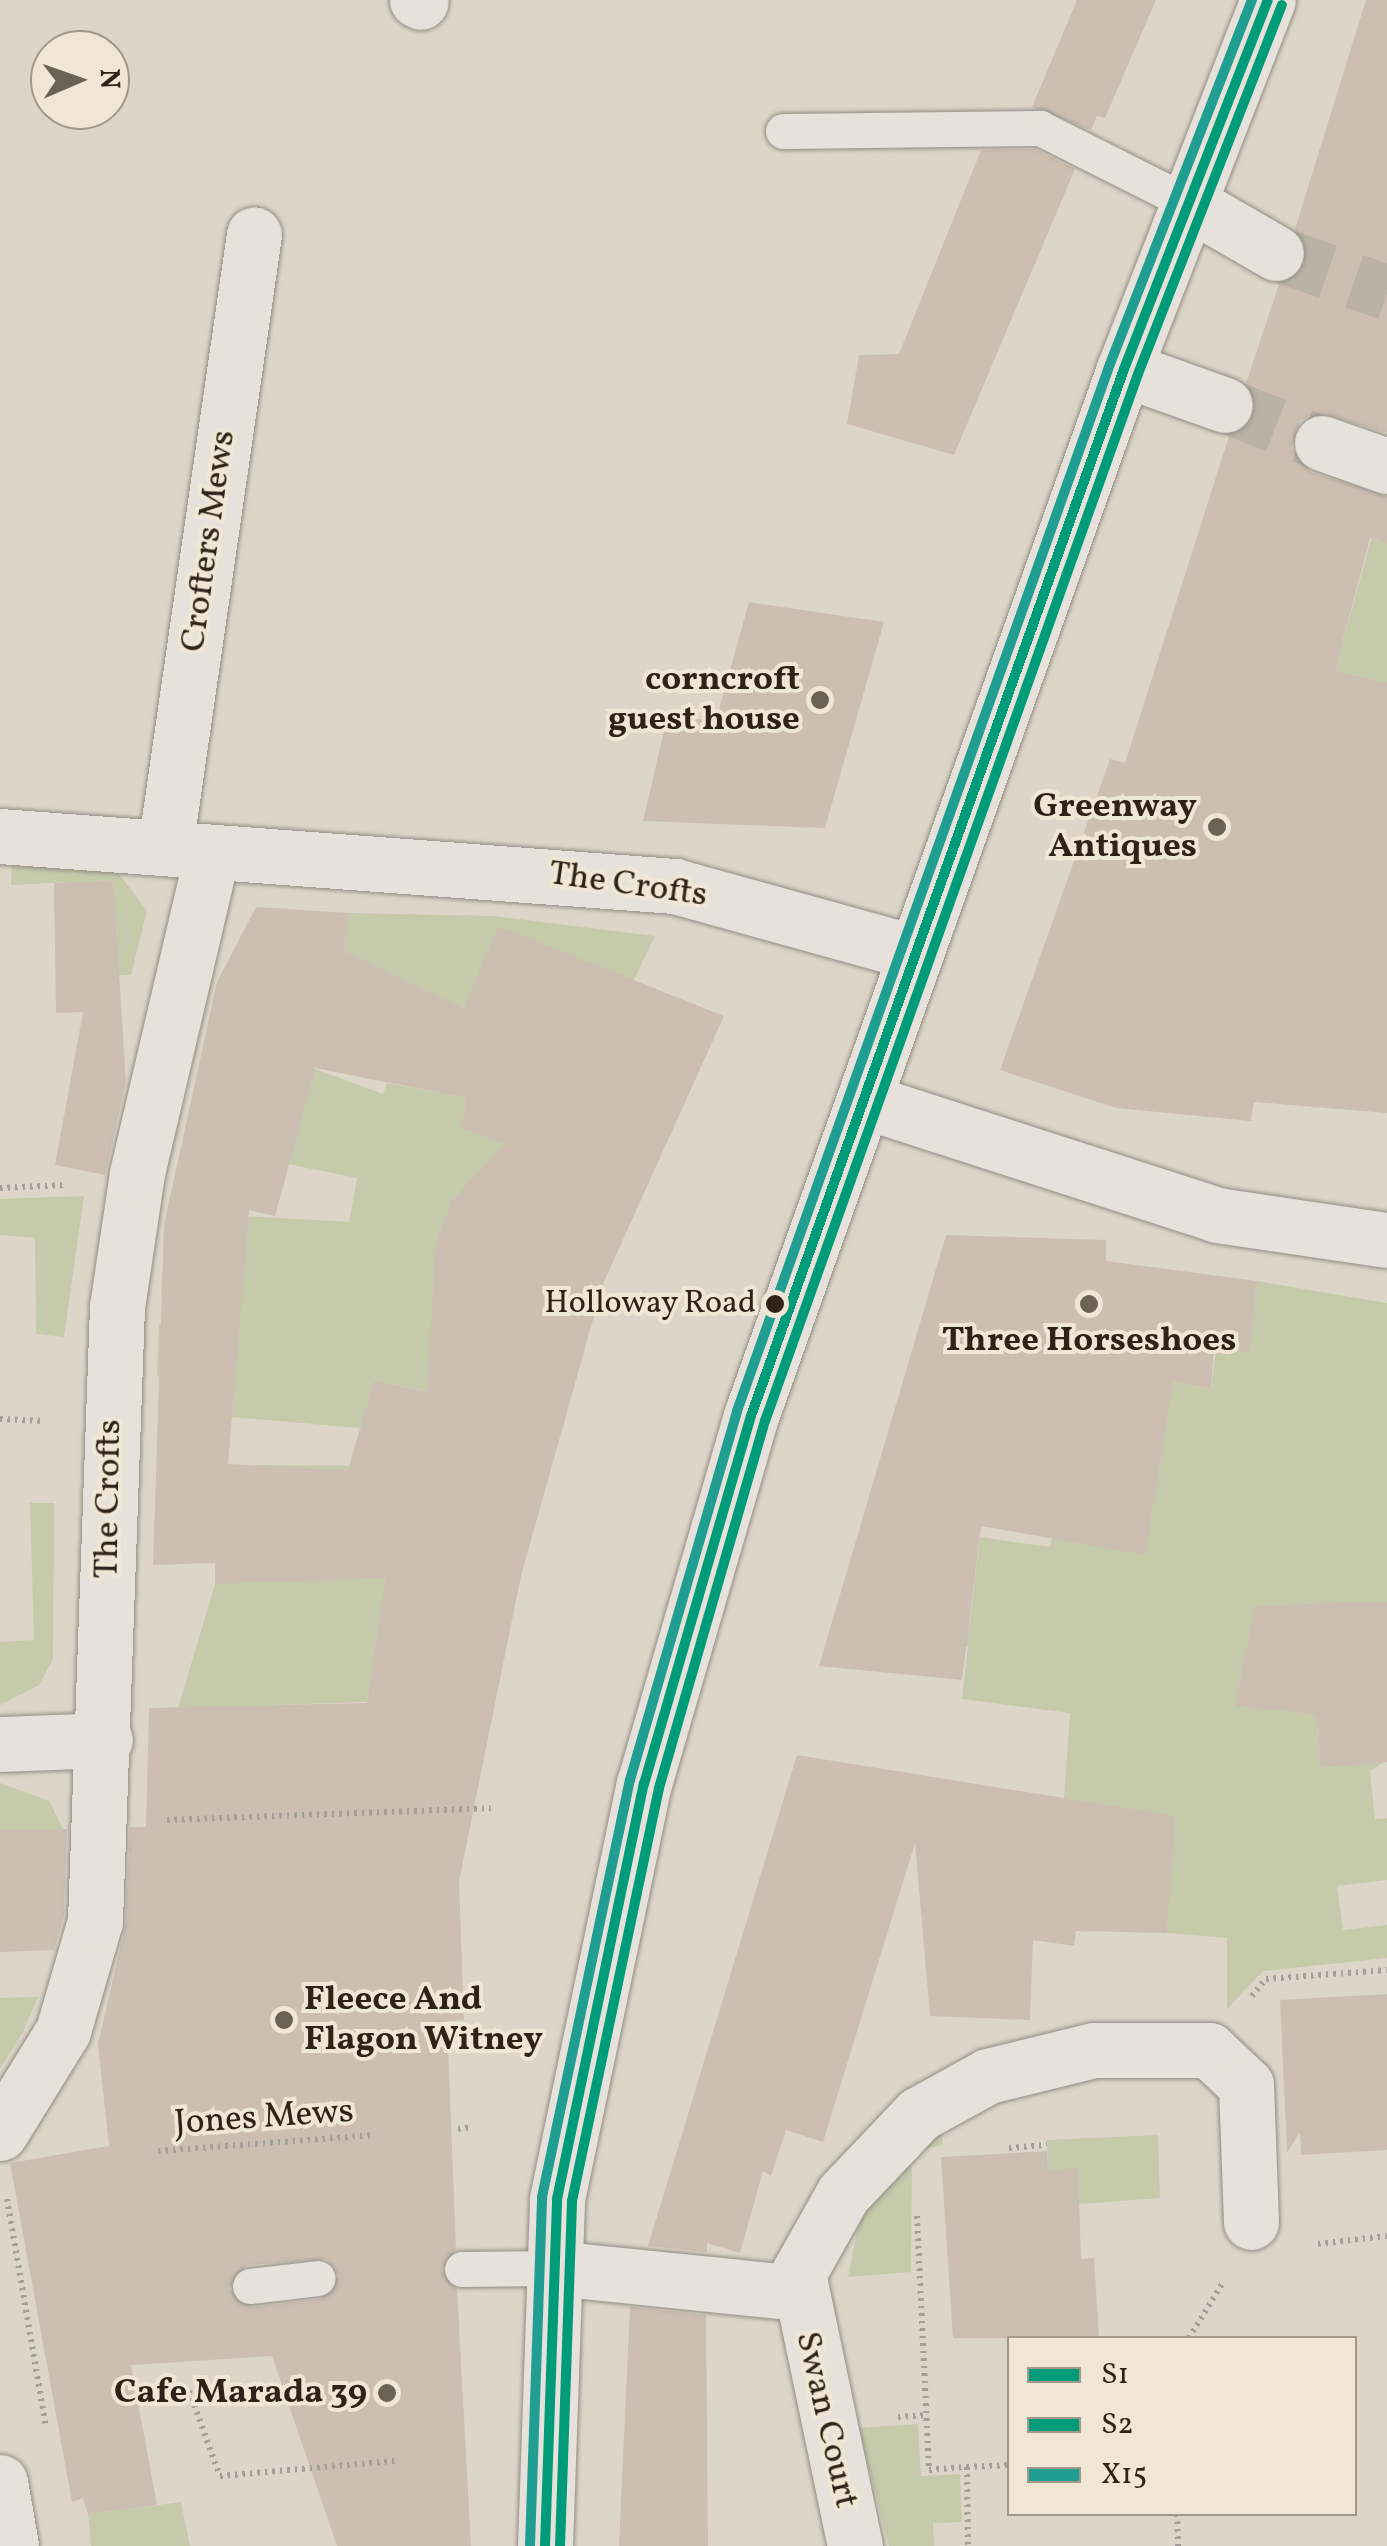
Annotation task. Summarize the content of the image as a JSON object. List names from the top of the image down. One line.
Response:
{"streets":{"street":["Crofters Mews","The Crofts","Swan Court"],"path":["Jones Mews"]},"crossings":[["Crofters Mews","The Crofts"]],"places":["corncroft guest house","Greenway Antiques","Holloway Road","Three Horseshoes","Fleece And Flagon Witney","Cafe Marada 39"],"lines":["transit line S1","transit line X15","transit line S2"],"legend":["S1","S2","X15"],"north":"right"}
